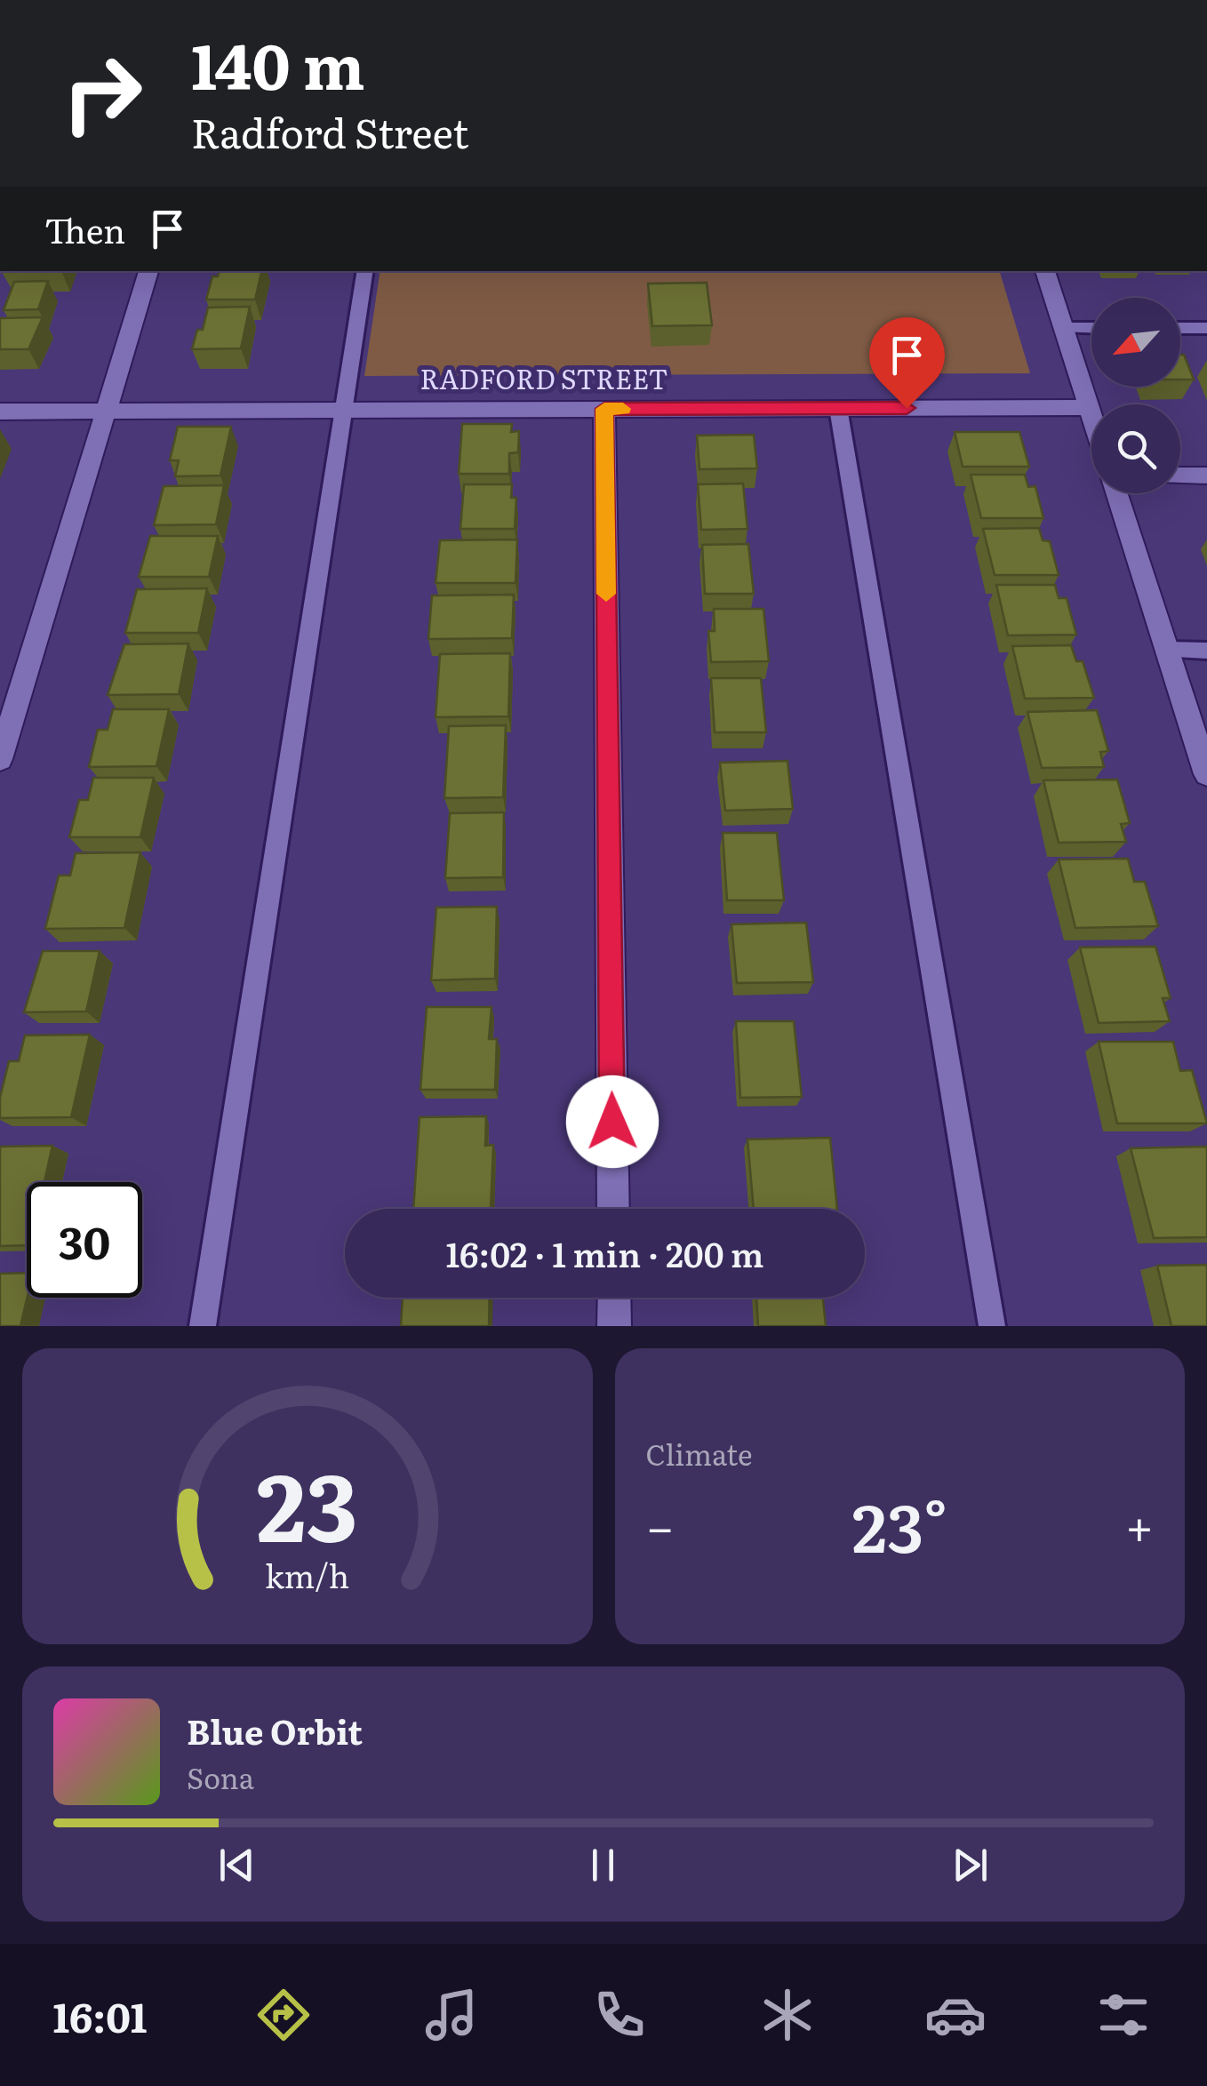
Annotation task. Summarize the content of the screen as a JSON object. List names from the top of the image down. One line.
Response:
{"streets":{"street":["RADFORD STREET"]},"north":"bottom left","page":{"turn":["140 m","Radford Street"],"then":"Then","limit":"30","trip":"16:02 · 1 min · 200 m","tile":"Climate","heat":["−","23°","+"],"song":["Blue Orbit","Sona"],"tabs":"16:01","gauge":["23","km/h"]}}
